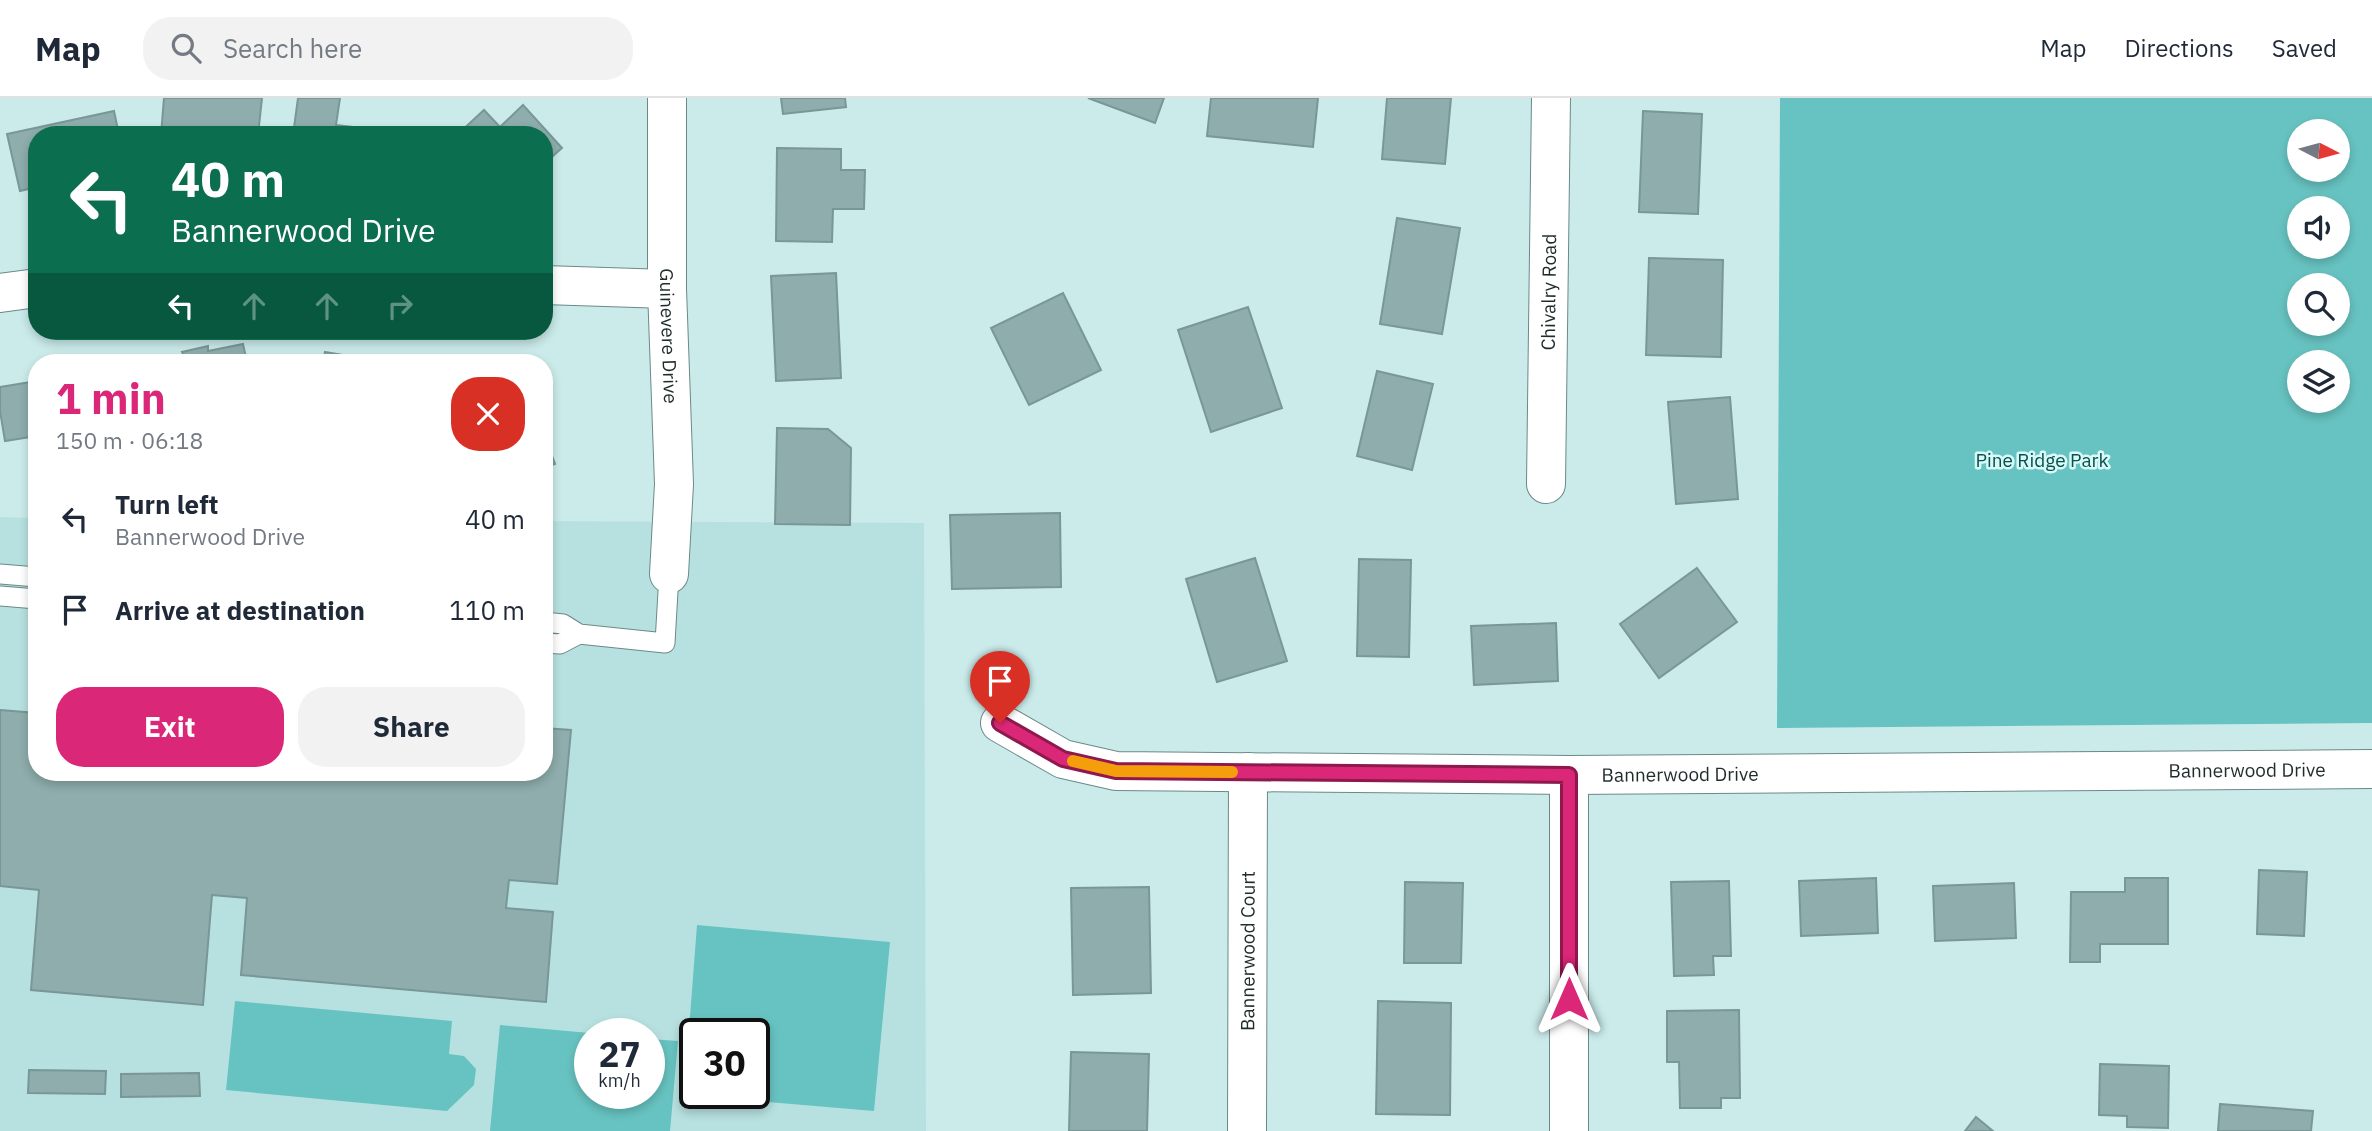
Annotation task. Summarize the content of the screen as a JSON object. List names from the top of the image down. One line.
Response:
{"streets":{"street":["Chivalry Road","Guinevere Drive","Bannerwood Drive","Bannerwood Court"]},"crossings":[["Bannerwood Drive","Bannerwood Court"]],"parks":["Pine Ridge Park"],"north":"right","page":{"header":"Map","search":"Search here","nav":["Map","Directions","Saved"],"turn":["40 m","Bannerwood Drive"],"heading":["1 min","150 m · 06:18"],"list":[{"name":"Turn left","note":"Bannerwood Drive","value":"40 m"},{"name":"Arrive at destination","value":"110 m"}],"buttons":["Exit","Share"],"speed":"27 km/h","limit":"30"}}
